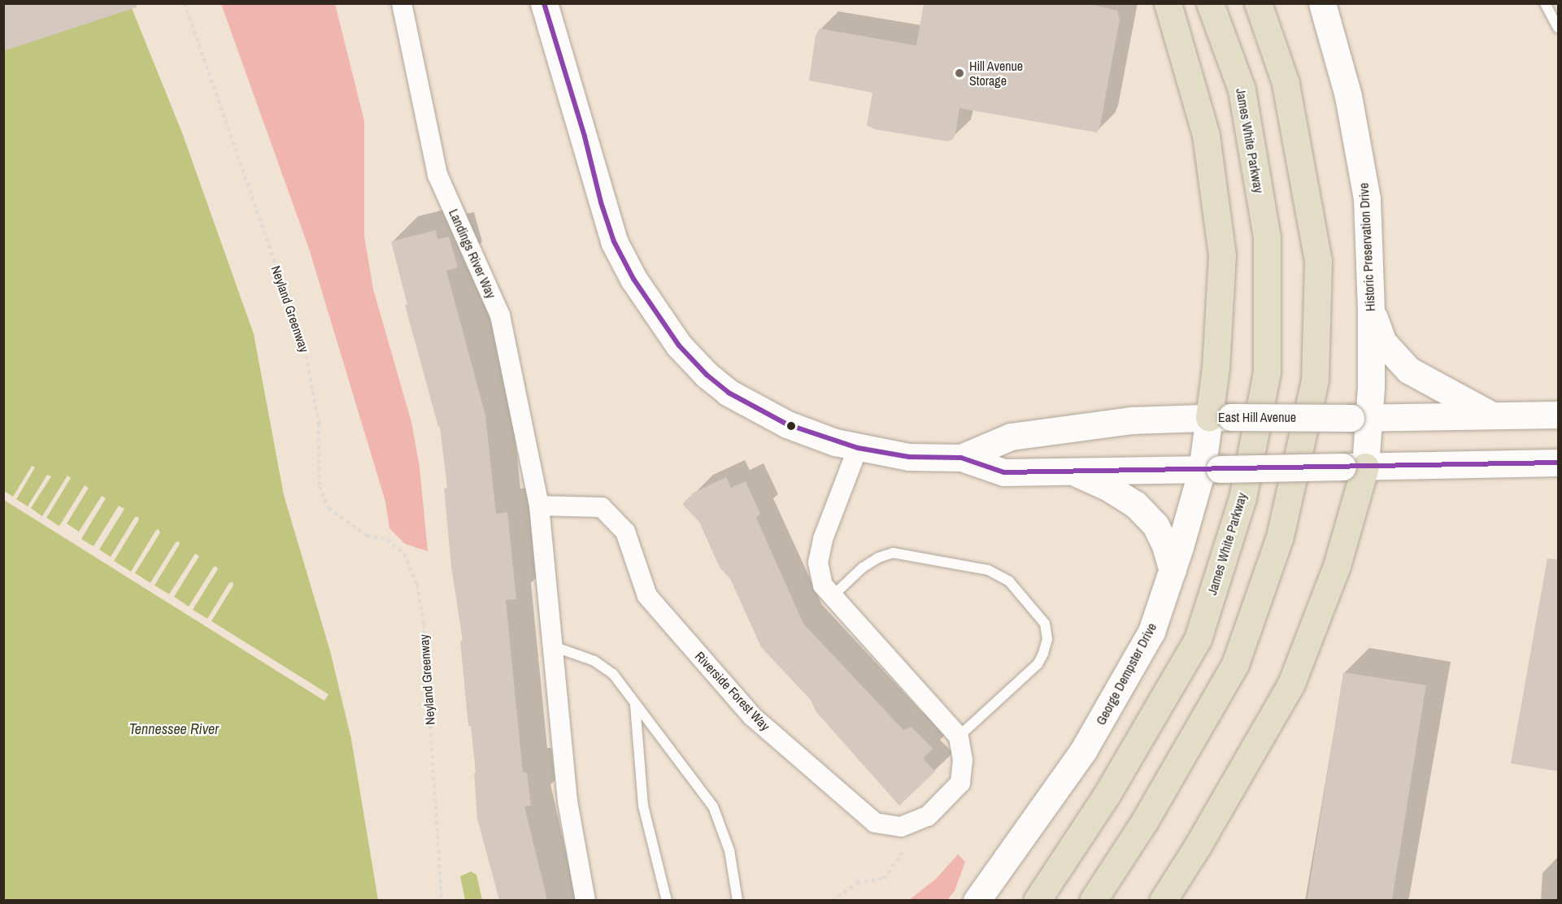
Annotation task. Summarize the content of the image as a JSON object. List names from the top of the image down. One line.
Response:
{"streets":{"highway":["James White Parkway"],"main road":["Historic Preservation Drive","East Hill Avenue","George Dempster Drive"],"street":["Landings River Way","Riverside Forest Way"],"path":["Neyland Greenway"]},"crossings":[["Historic Preservation Drive","East Hill Avenue"],["Landings River Way","Riverside Forest Way"],["East Hill Avenue","George Dempster Drive"]],"water":["Tennessee River"],"places":["Hill Avenue Storage"]}
